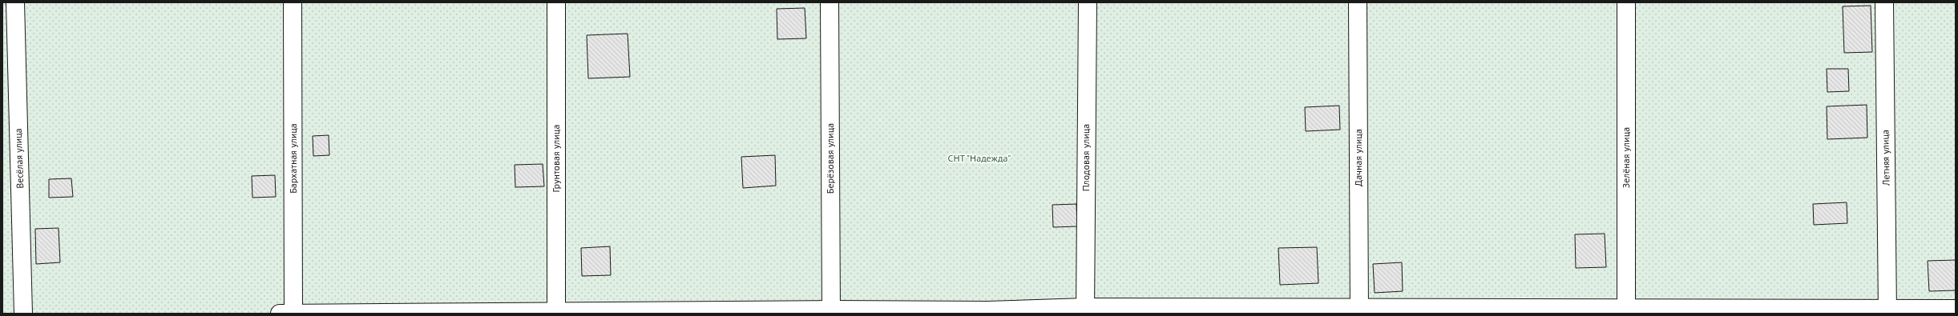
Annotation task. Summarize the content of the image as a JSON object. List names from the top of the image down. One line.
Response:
{"streets":{"street":["Плодовая улица","Дачная улица","Зелёная улица","Летняя улица","Весёлая улица","Бархатная улица","Грунтовая улица","Берёзовая улица"]},"parks":["СНТ \"Надежда\""]}
